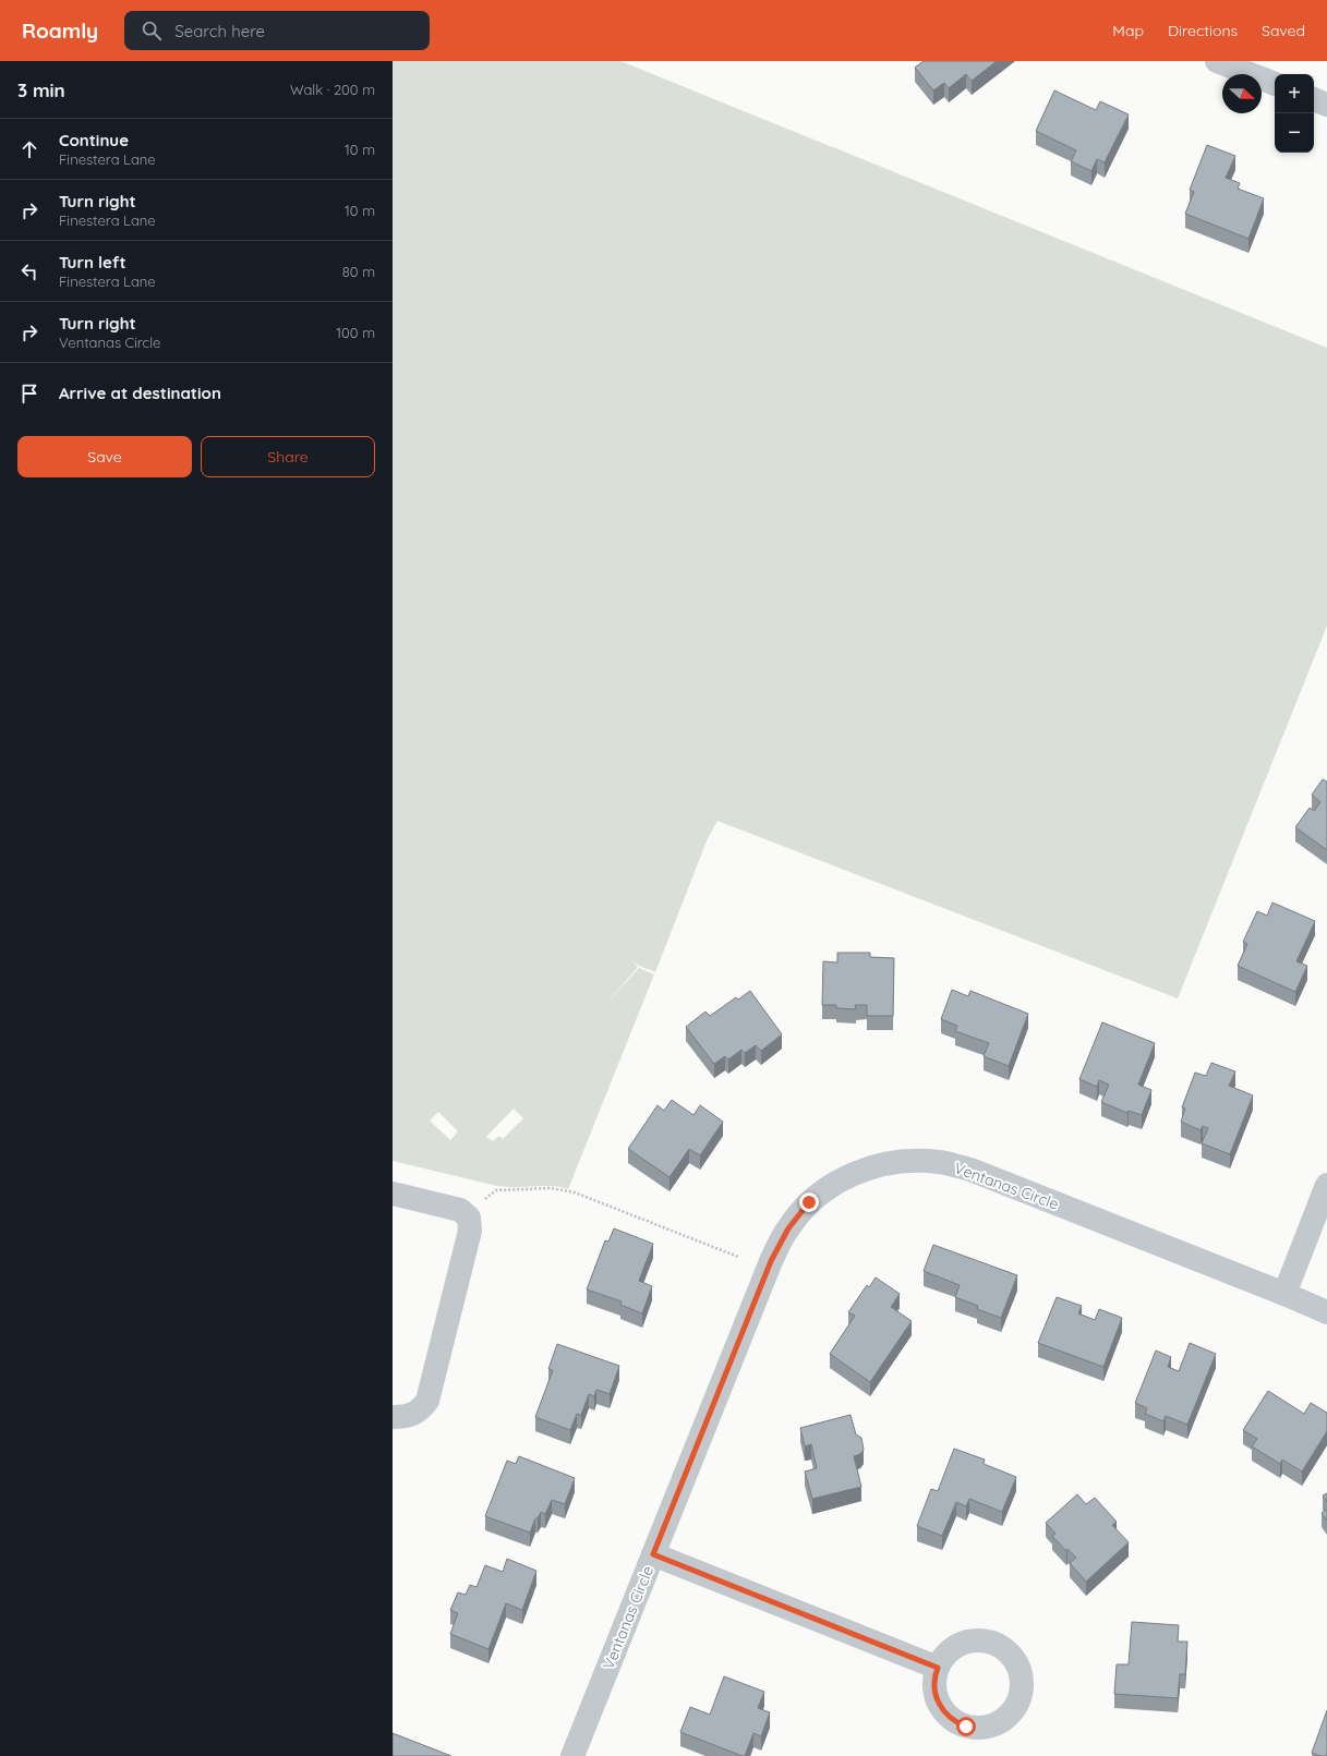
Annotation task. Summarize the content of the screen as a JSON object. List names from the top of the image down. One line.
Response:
{"streets":{"street":["Ventanas Circle"]},"north":"right","page":{"header":"Roamly","search":"Search here","nav":["Map","Directions","Saved"],"heading":["3 min","Walk · 200 m"],"map_buttons":["+","−"],"list":[["Continue","Finestera Lane","10 m"],["Turn right","Finestera Lane","10 m"],["Turn left","Finestera Lane","80 m"],["Turn right","Ventanas Circle","100 m"],"Arrive at destination"],"buttons":["Save","Share"]}}
